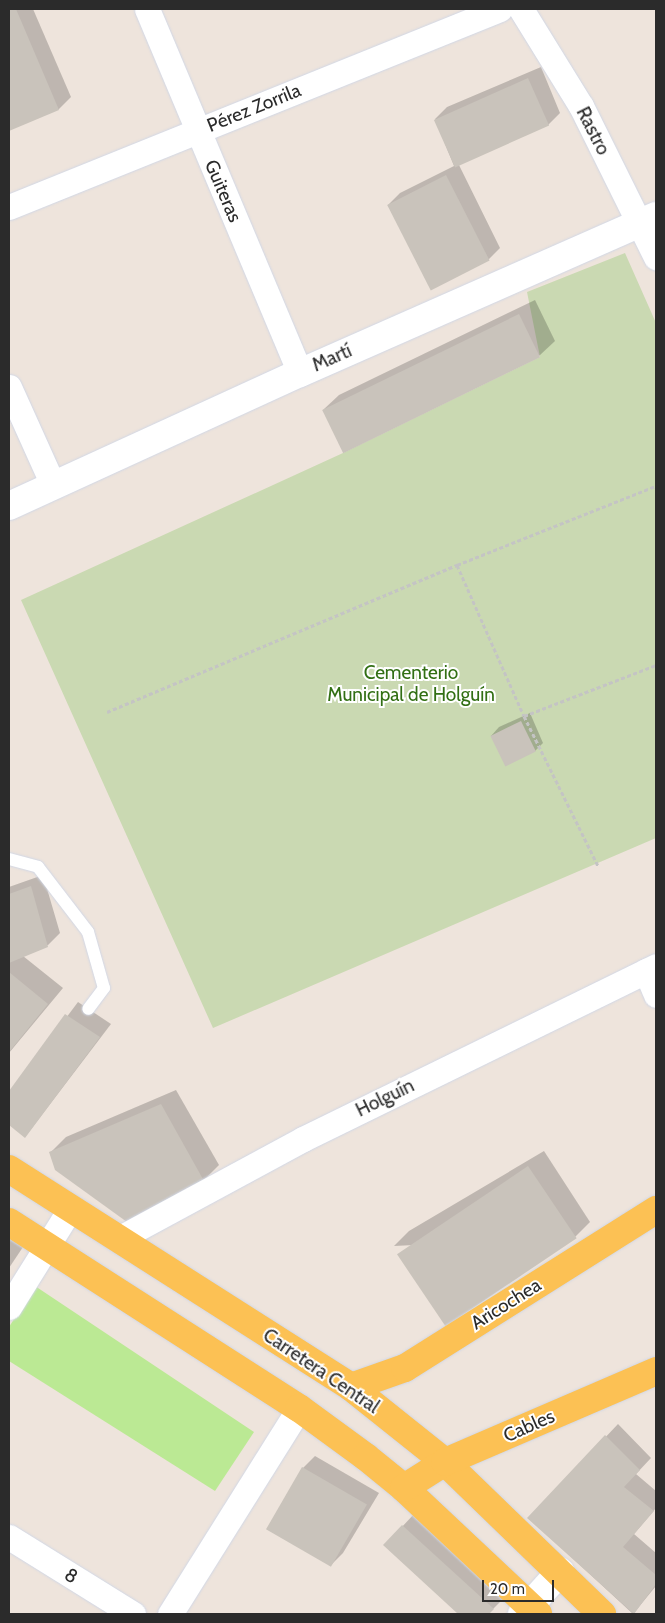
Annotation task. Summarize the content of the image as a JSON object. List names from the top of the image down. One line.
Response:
{"streets":{"main road":["Martí","Aricochea","Carretera Central","Cables"],"street":["Pérez Zorrila","Rastro","Guiteras","Holguín","8"]},"crossings":[["Pérez Zorrila","Guiteras"],["Rastro","Martí"],["Guiteras","Martí"],["Holguín","Carretera Central"],["Aricochea","Carretera Central"],["Carretera Central","Cables"]],"parks":["Cementerio Municipal de Holguín"],"scale_bar":"20 m"}
